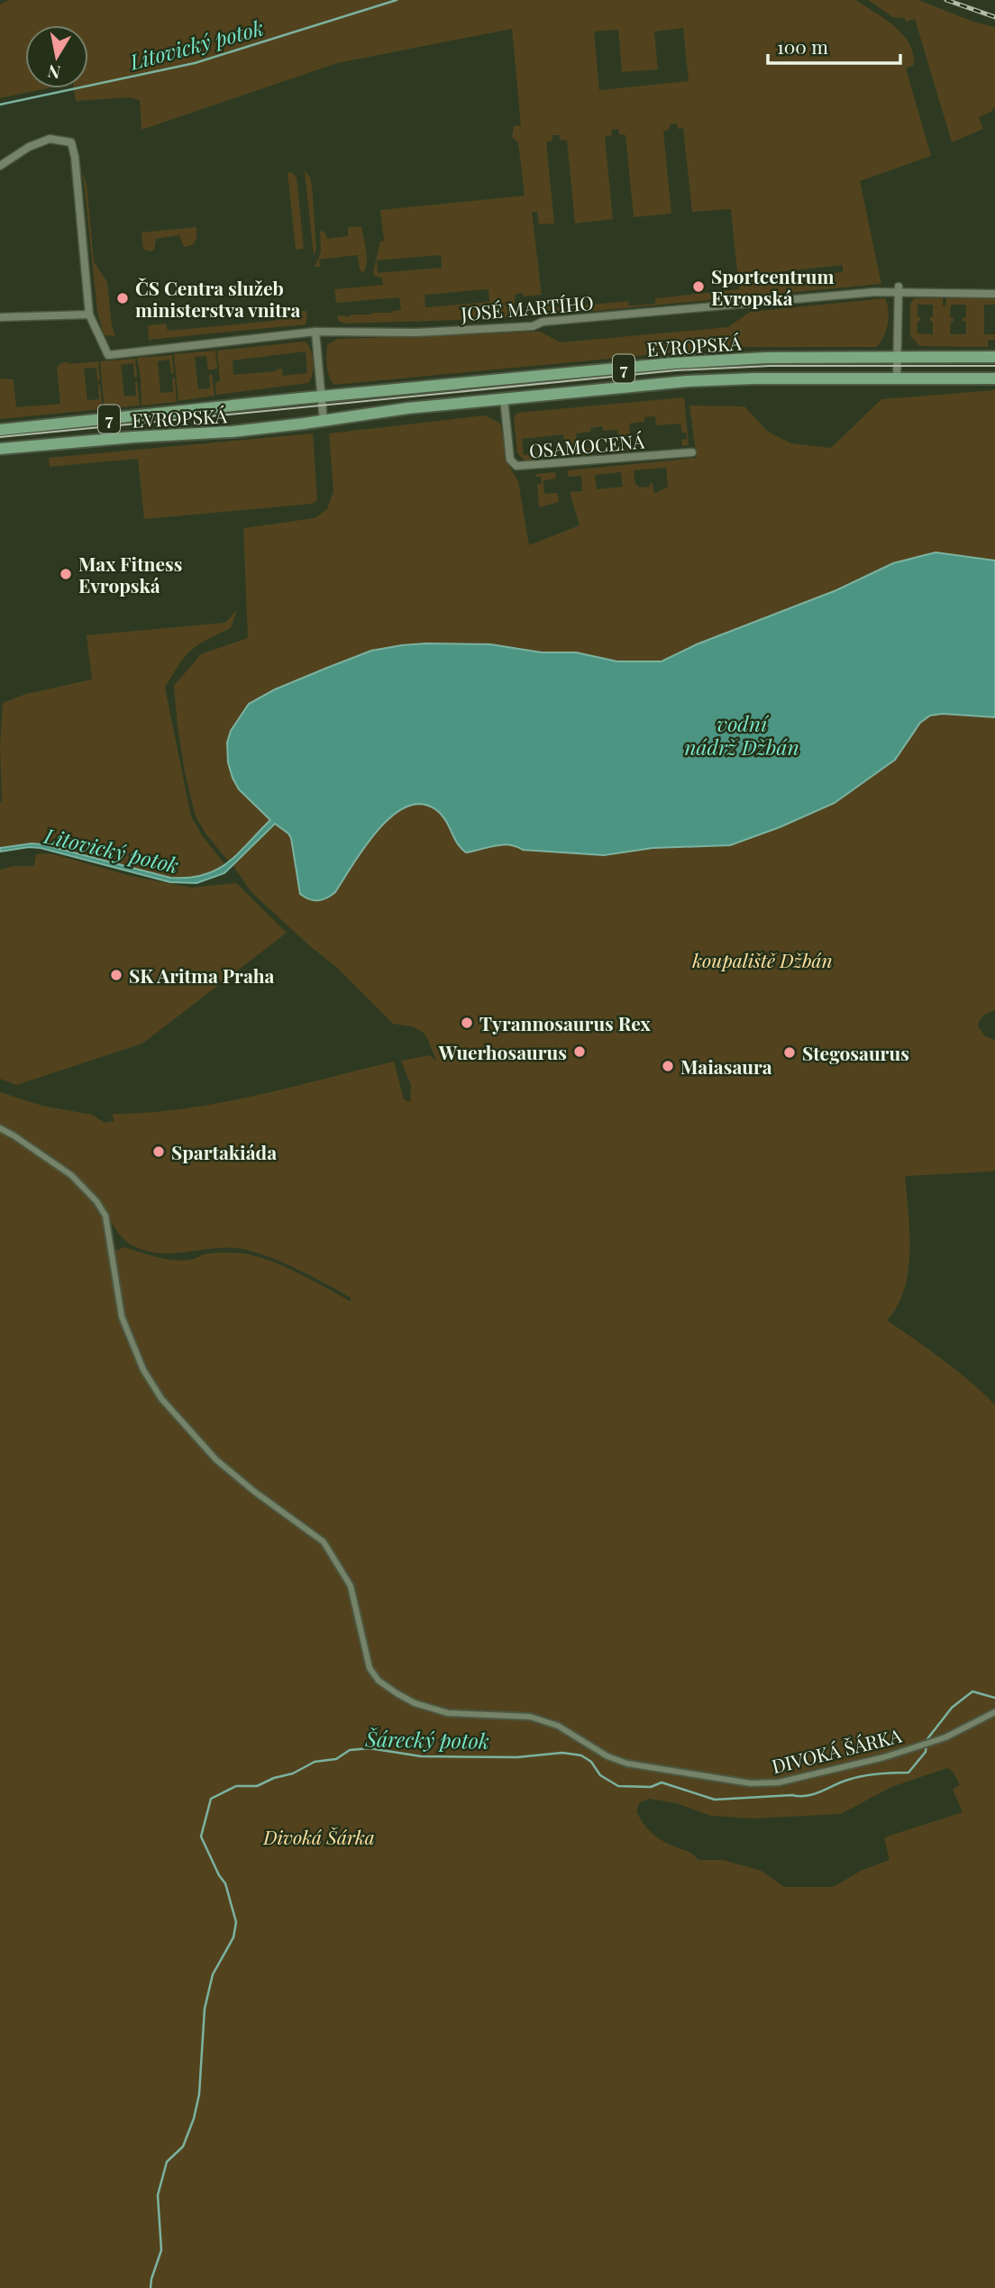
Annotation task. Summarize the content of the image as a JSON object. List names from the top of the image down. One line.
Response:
{"streets":{"main road":["EVROPSKÁ","7"],"street":["JOSÉ MARTÍHO","OSAMOCENÁ","DIVOKÁ ŠÁRKA"]},"crossings":[["EVROPSKÁ","OSAMOCENÁ"]],"water":["Litovický potok","vodní nádrž Džbán","Šárecký potok"],"parks":["koupaliště Džbán","Divoká Šárka"],"places":["Sportcentrum Evropská","ČS Centra služeb ministerstva vnitra","Max Fitness Evropská","SK Aritma Praha","Tyrannosaurus Rex","Wuerhosaurus","Stegosaurus","Maiasaura","Spartakiáda"],"scale_bar":"100 m","north":"bottom"}
